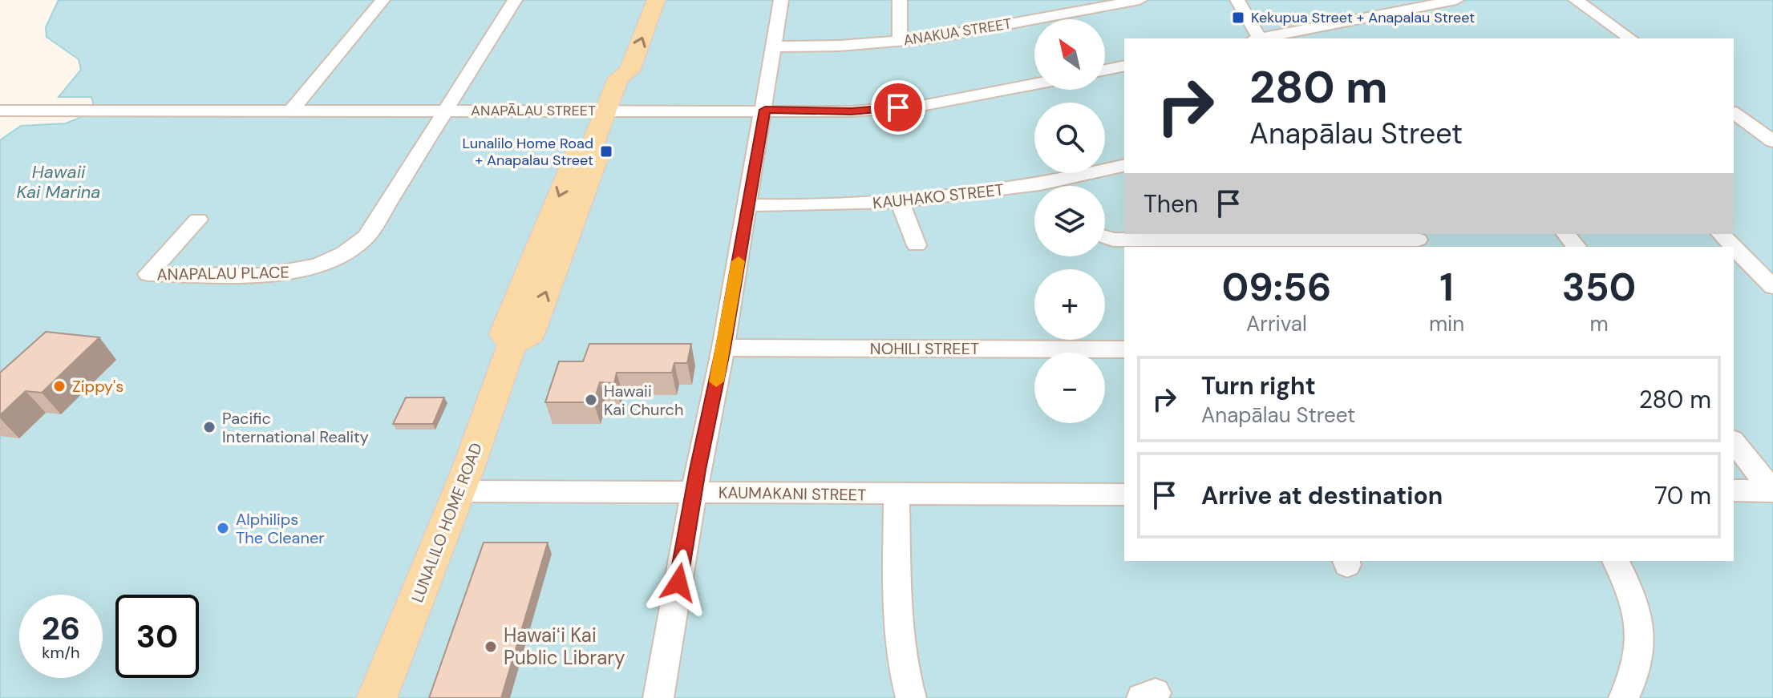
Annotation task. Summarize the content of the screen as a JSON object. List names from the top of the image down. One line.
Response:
{"streets":{"main road":["LUNALILO HOME ROAD"],"street":["ANAKUA STREET","ANAPĀLAU STREET","KAUHAKO STREET","ANAPALAU PLACE","NOHILI STREET","KAUMAKANI STREET"]},"crossings":[["ANAPĀLAU STREET","ANAPALAU PLACE"],["ANAPĀLAU STREET","LUNALILO HOME ROAD"],["KAUMAKANI STREET","LUNALILO HOME ROAD"]],"water":["Hawaii Kai Marina"],"places":{"transit":["Kekupua Street + Anapalau Street","Lunalilo Home Road + Anapalau Street"],"other":["Zippy's","Hawaii Kai Church","Pacific International Reality","Alphilips The Cleaner","Hawaiʻi Kai Public Library"]},"north":"top left","page":{"map_buttons":["+","−"],"turn":["280 m","Anapālau Street"],"then":"Then","eta":["09:56","Arrival","1","min","350","m"],"list":[{"name":"Turn right","note":"Anapālau Street","value":"280 m"},{"name":"Arrive at destination","value":"70 m"}],"speed":"26 km/h","limit":"30"}}
